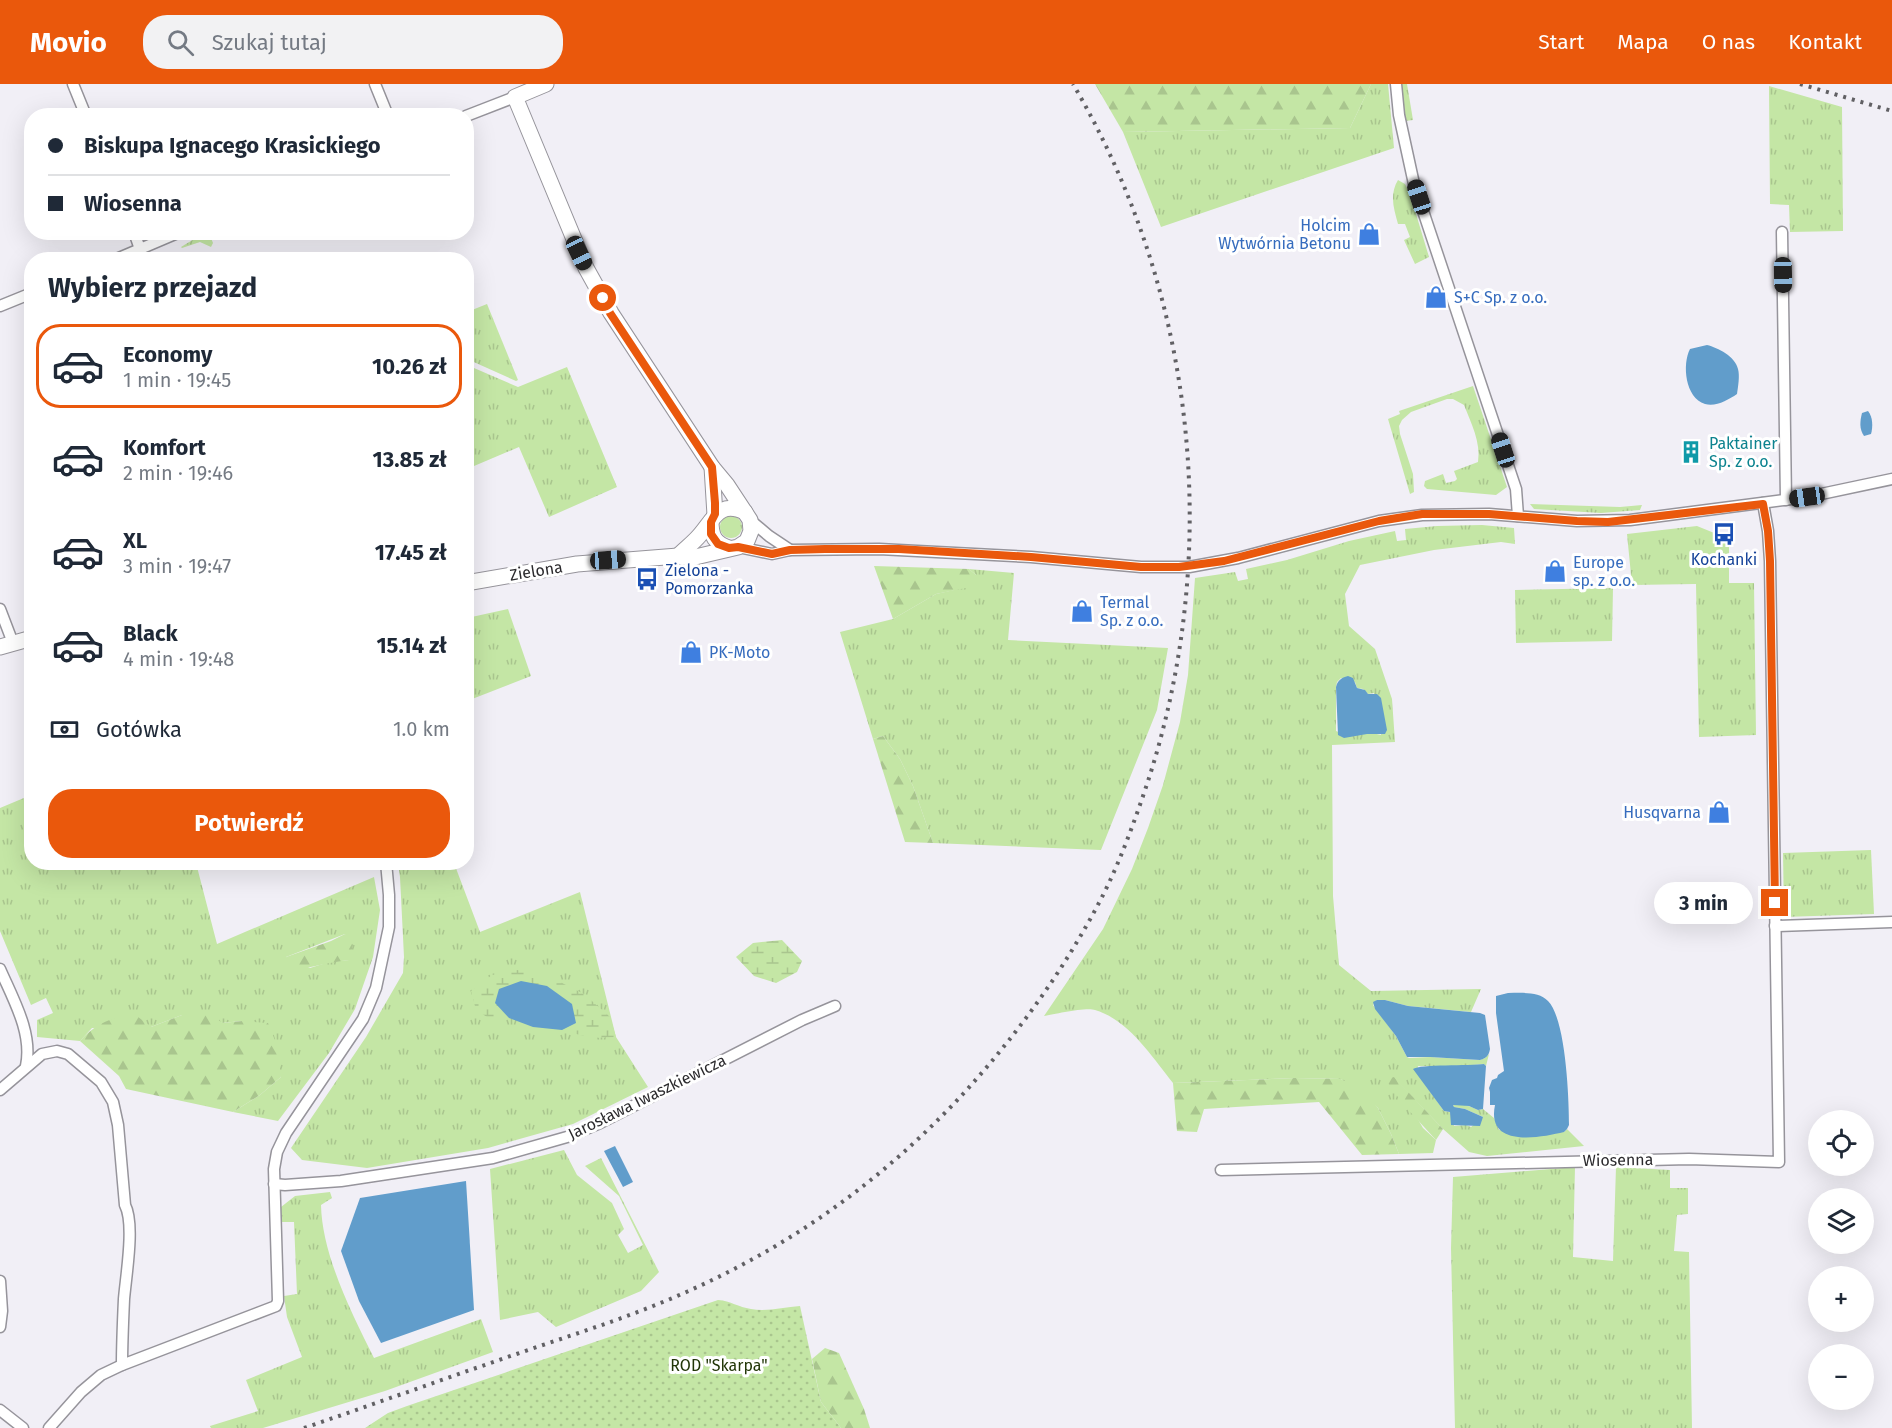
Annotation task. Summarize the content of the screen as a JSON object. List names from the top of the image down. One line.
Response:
{"streets":{"street":["Zielona","Jarosława Iwaszkiewicza","Wiosenna"]},"parks":["ROD \"Skarpa\""],"places":{"shop":["Holcim Wytwórnia Betonu","S+C Sp. z o.o.","Europe sp. z o.o.","Termal Sp. z o.o.","PK-Moto","Husqvarna"],"building":["Paktainer Sp. z o.o."],"bus stop":["Kochanki","Zielona - Pomorzanka"]},"page":{"header":"Movio","search":"Szukaj tutaj","nav":["Start","Mapa","O nas","Kontakt"],"banner":["Biskupa Ignacego Krasickiego","Wiosenna"],"heading":"Wybierz przejazd","list":[{"name":"Economy","note":"1 min · 19:45","value":"10.26 zł"},{"name":"Komfort","note":"2 min · 19:46","value":"13.85 zł"},{"name":"XL","note":"3 min · 19:47","value":"17.45 zł"},{"name":"Black","note":"4 min · 19:48","value":"15.14 zł"}],"pay":["Gotówka","1.0 km"],"buttons":"Potwierdź","bubble":"3 min","map_buttons":["+","−"]}}
